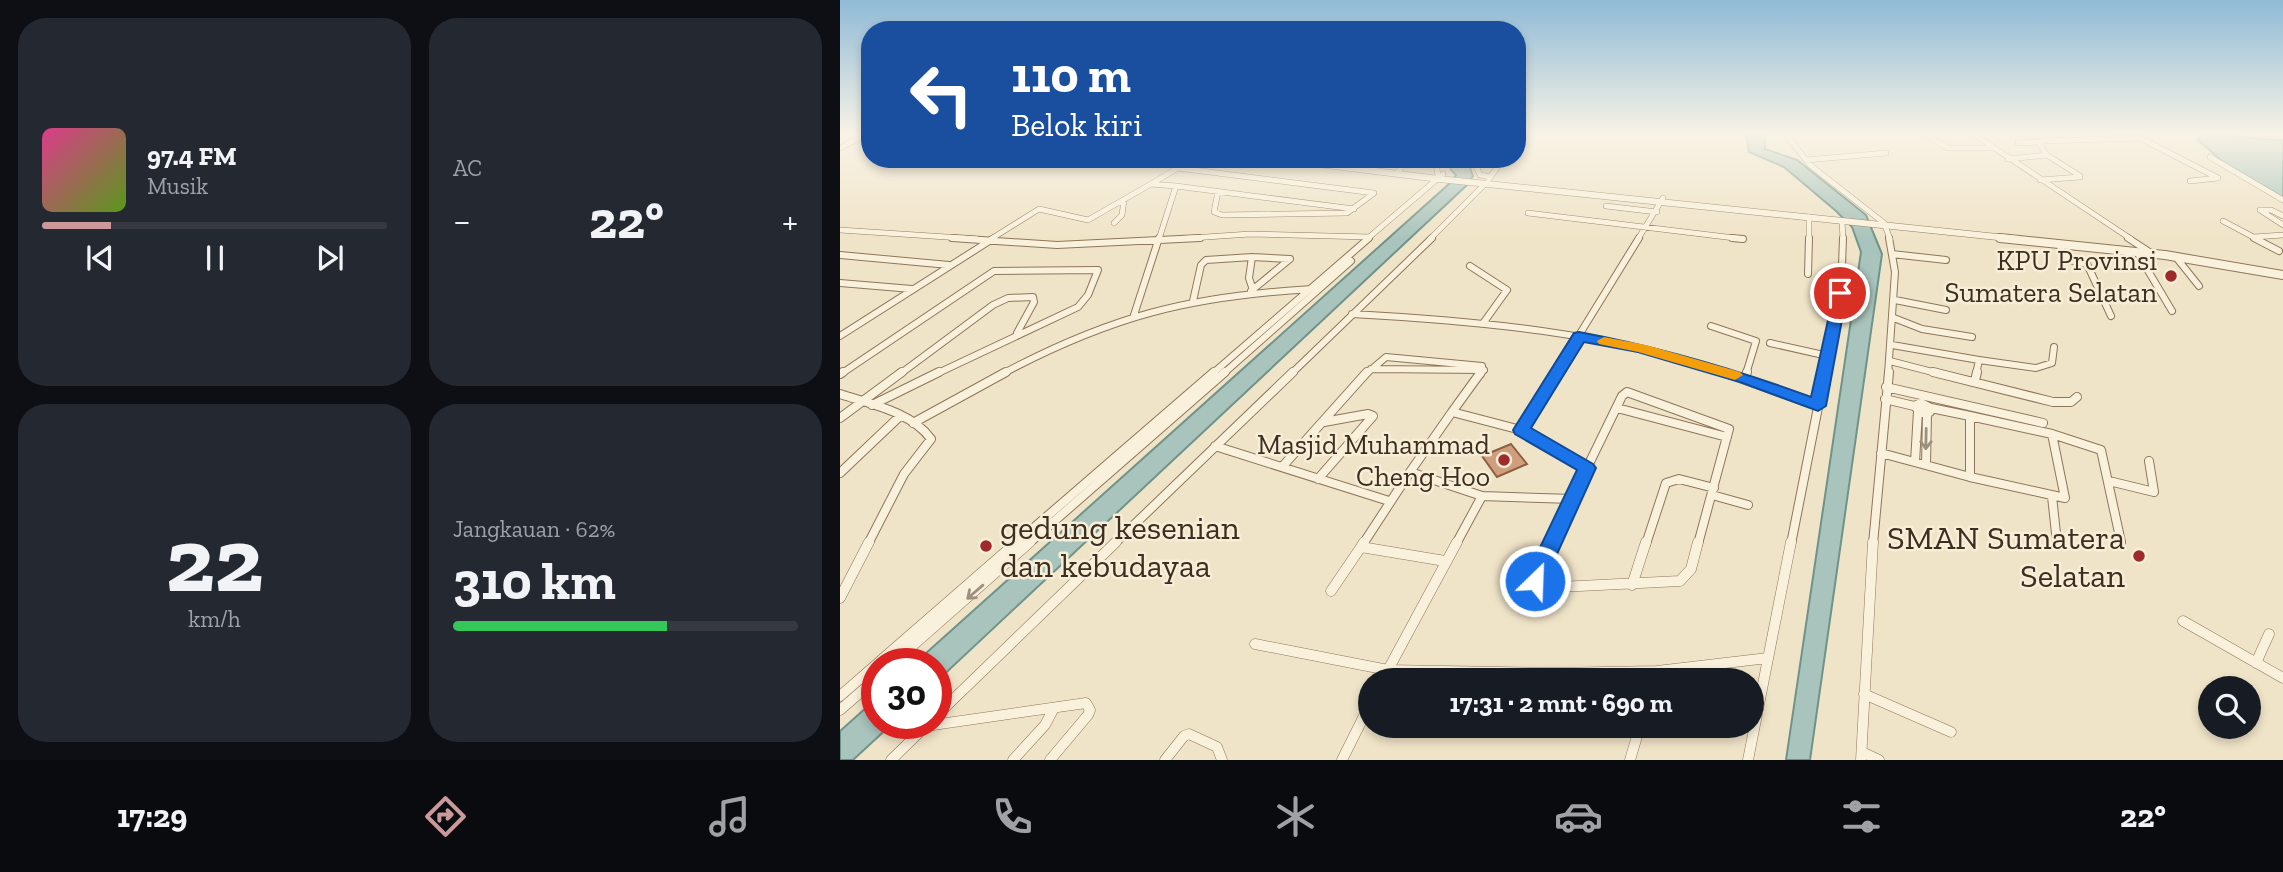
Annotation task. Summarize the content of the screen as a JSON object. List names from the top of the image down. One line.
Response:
{"places":["KPU Provinsi Sumatera Selatan","Masjid Muhammad Cheng Hoo","gedung kesenian dan kebudayaa","SMAN Sumatera Selatan"],"page":{"tile":["AC",["22","km/h"],["Jangkauan · 62%","310 km"]],"turn":["110 m","Belok kiri"],"song":["97.4 FM","Musik"],"heat":["−","22°","+"],"limit":"30","trip":"17:31 · 2 mnt · 690 m","tabs":["17:29","22°"]}}
